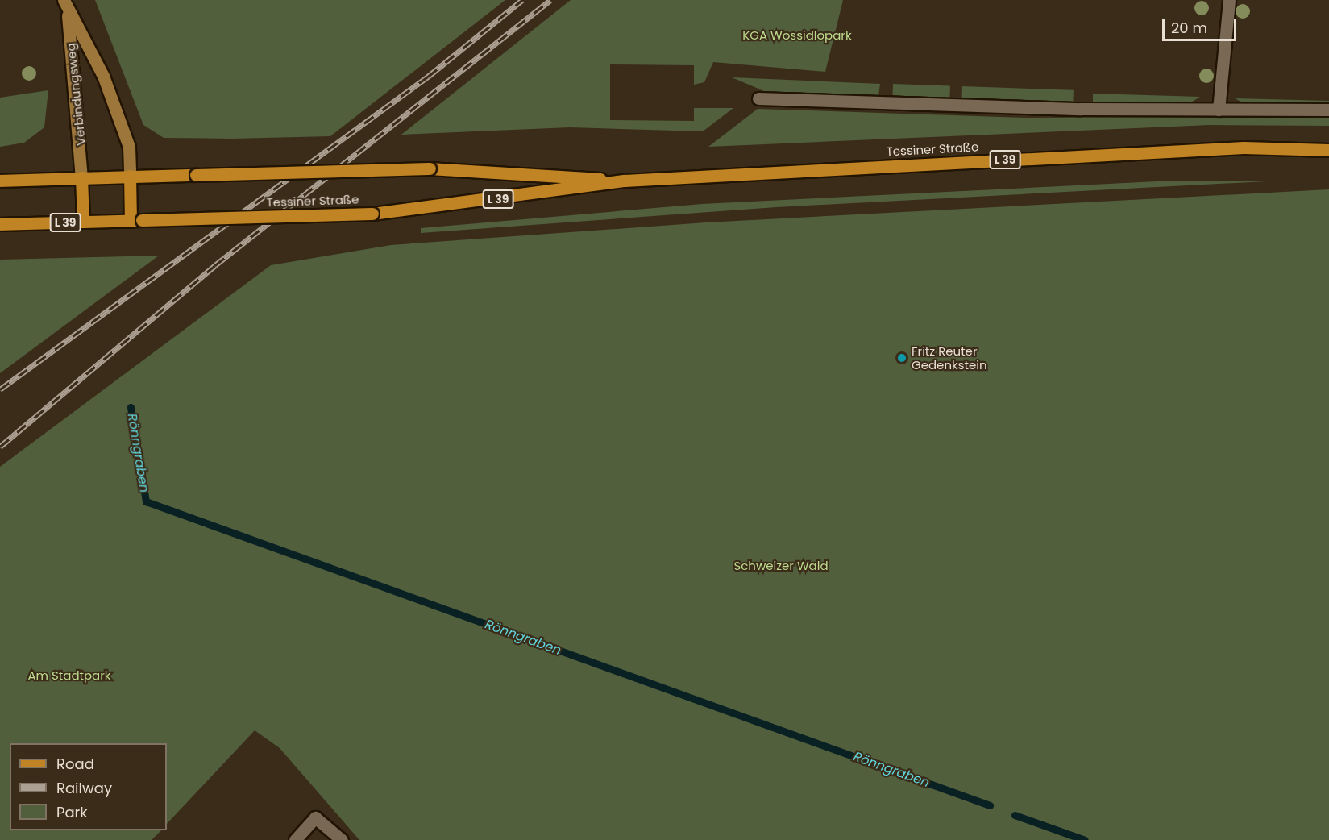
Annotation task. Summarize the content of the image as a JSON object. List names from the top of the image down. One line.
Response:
{"streets":{"main road":["Verbindungsweg","Tessiner Straße","L 39"]},"crossings":[["Verbindungsweg","Tessiner Straße"]],"water":["Rönngraben"],"parks":["KGA Wossidlopark","Schweizer Wald","Am Stadtpark"],"places":["Fritz Reuter Gedenkstein"],"legend":["Road","Railway","Park"],"scale_bar":"20 m"}
